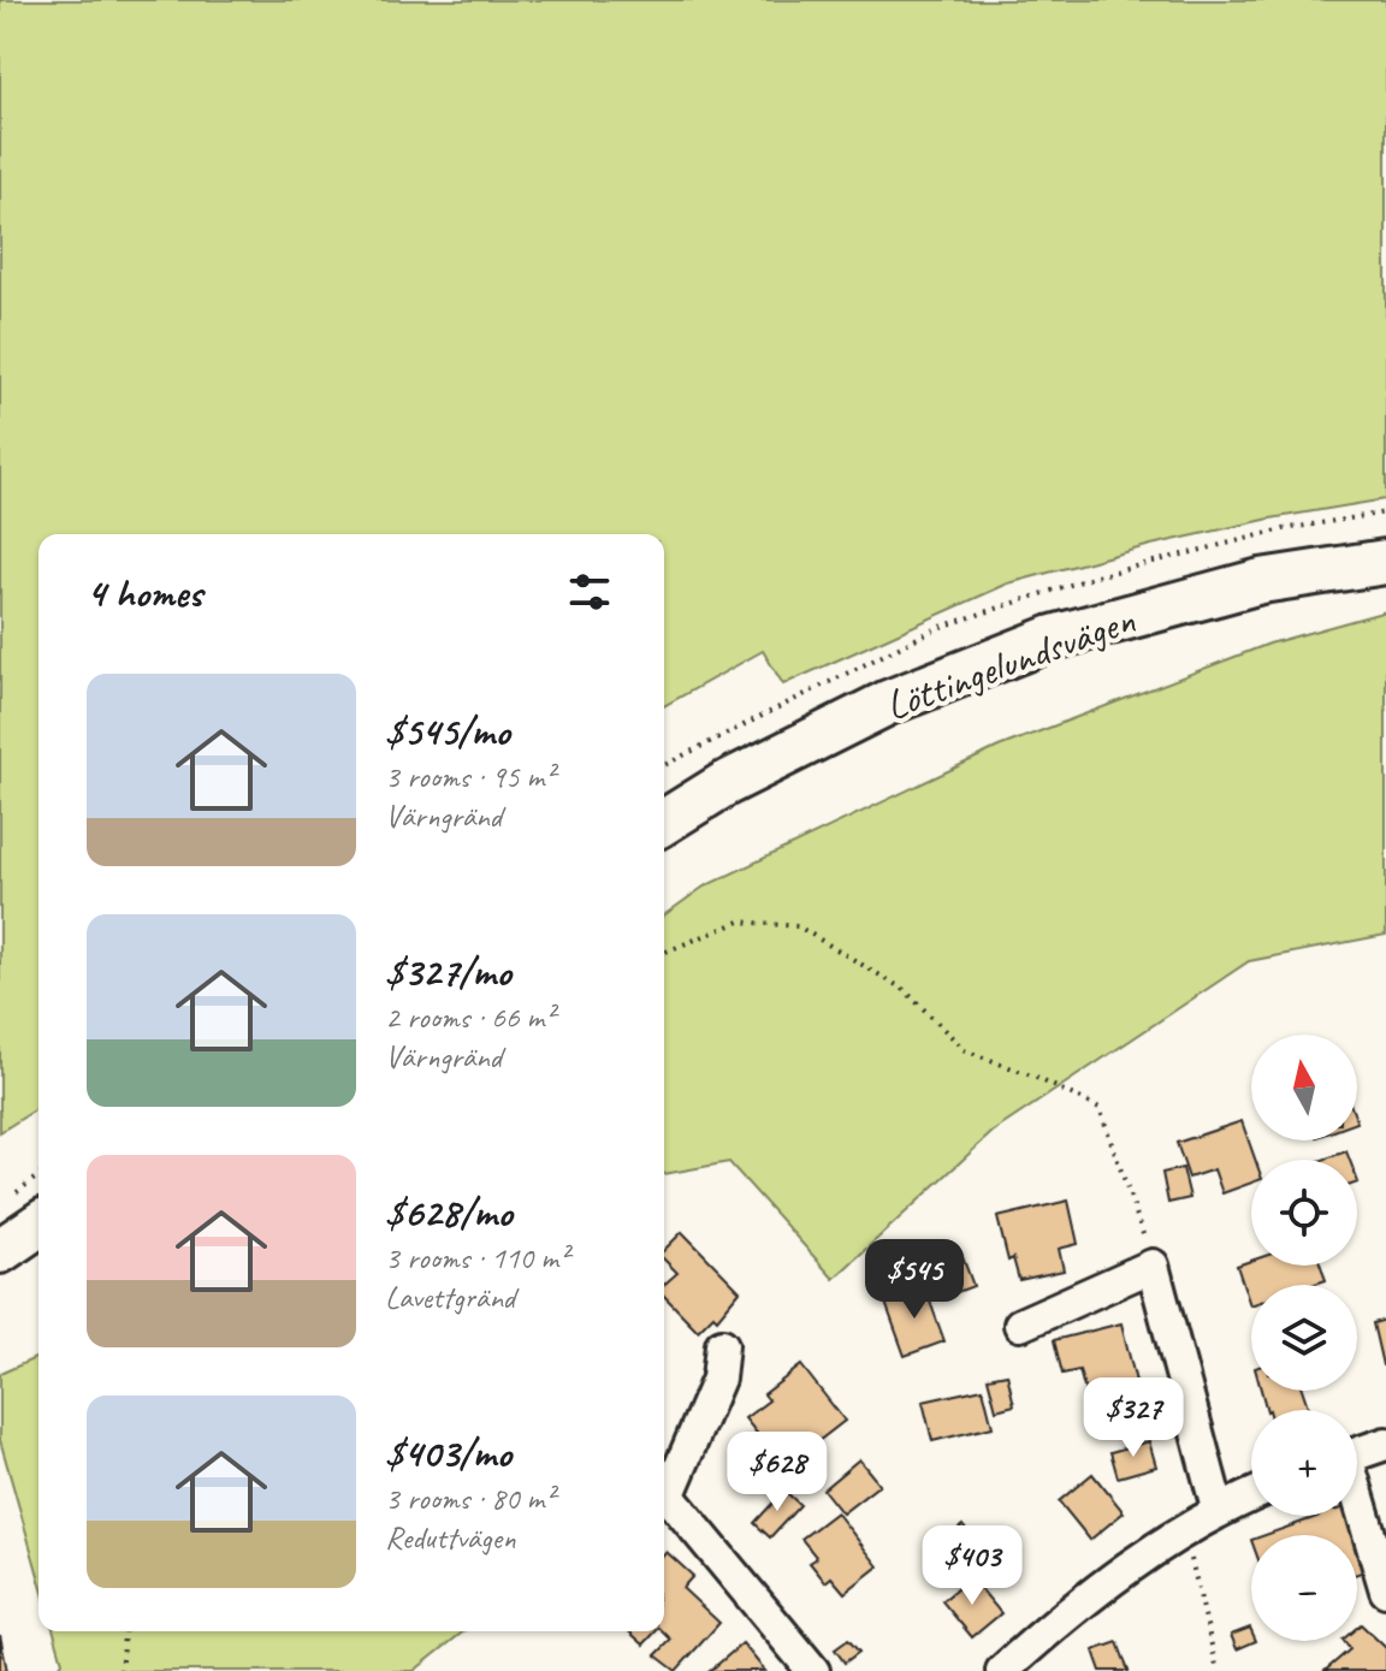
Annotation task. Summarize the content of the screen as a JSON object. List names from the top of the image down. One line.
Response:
{"streets":{"main road":["Löttingelundsvägen"]},"north":"top","page":{"heading":"4 homes","list":[{"name":"$545/mo","note":"3 rooms · 95 m² · Värngränd"},{"name":"$327/mo","note":"2 rooms · 66 m² · Värngränd"},{"name":"$628/mo","note":"3 rooms · 110 m² · Lavettgränd"},{"name":"$403/mo","note":"3 rooms · 80 m² · Reduttvägen"}],"map_buttons":["+","−"],"price":["$545","$327","$628","$403"]}}
